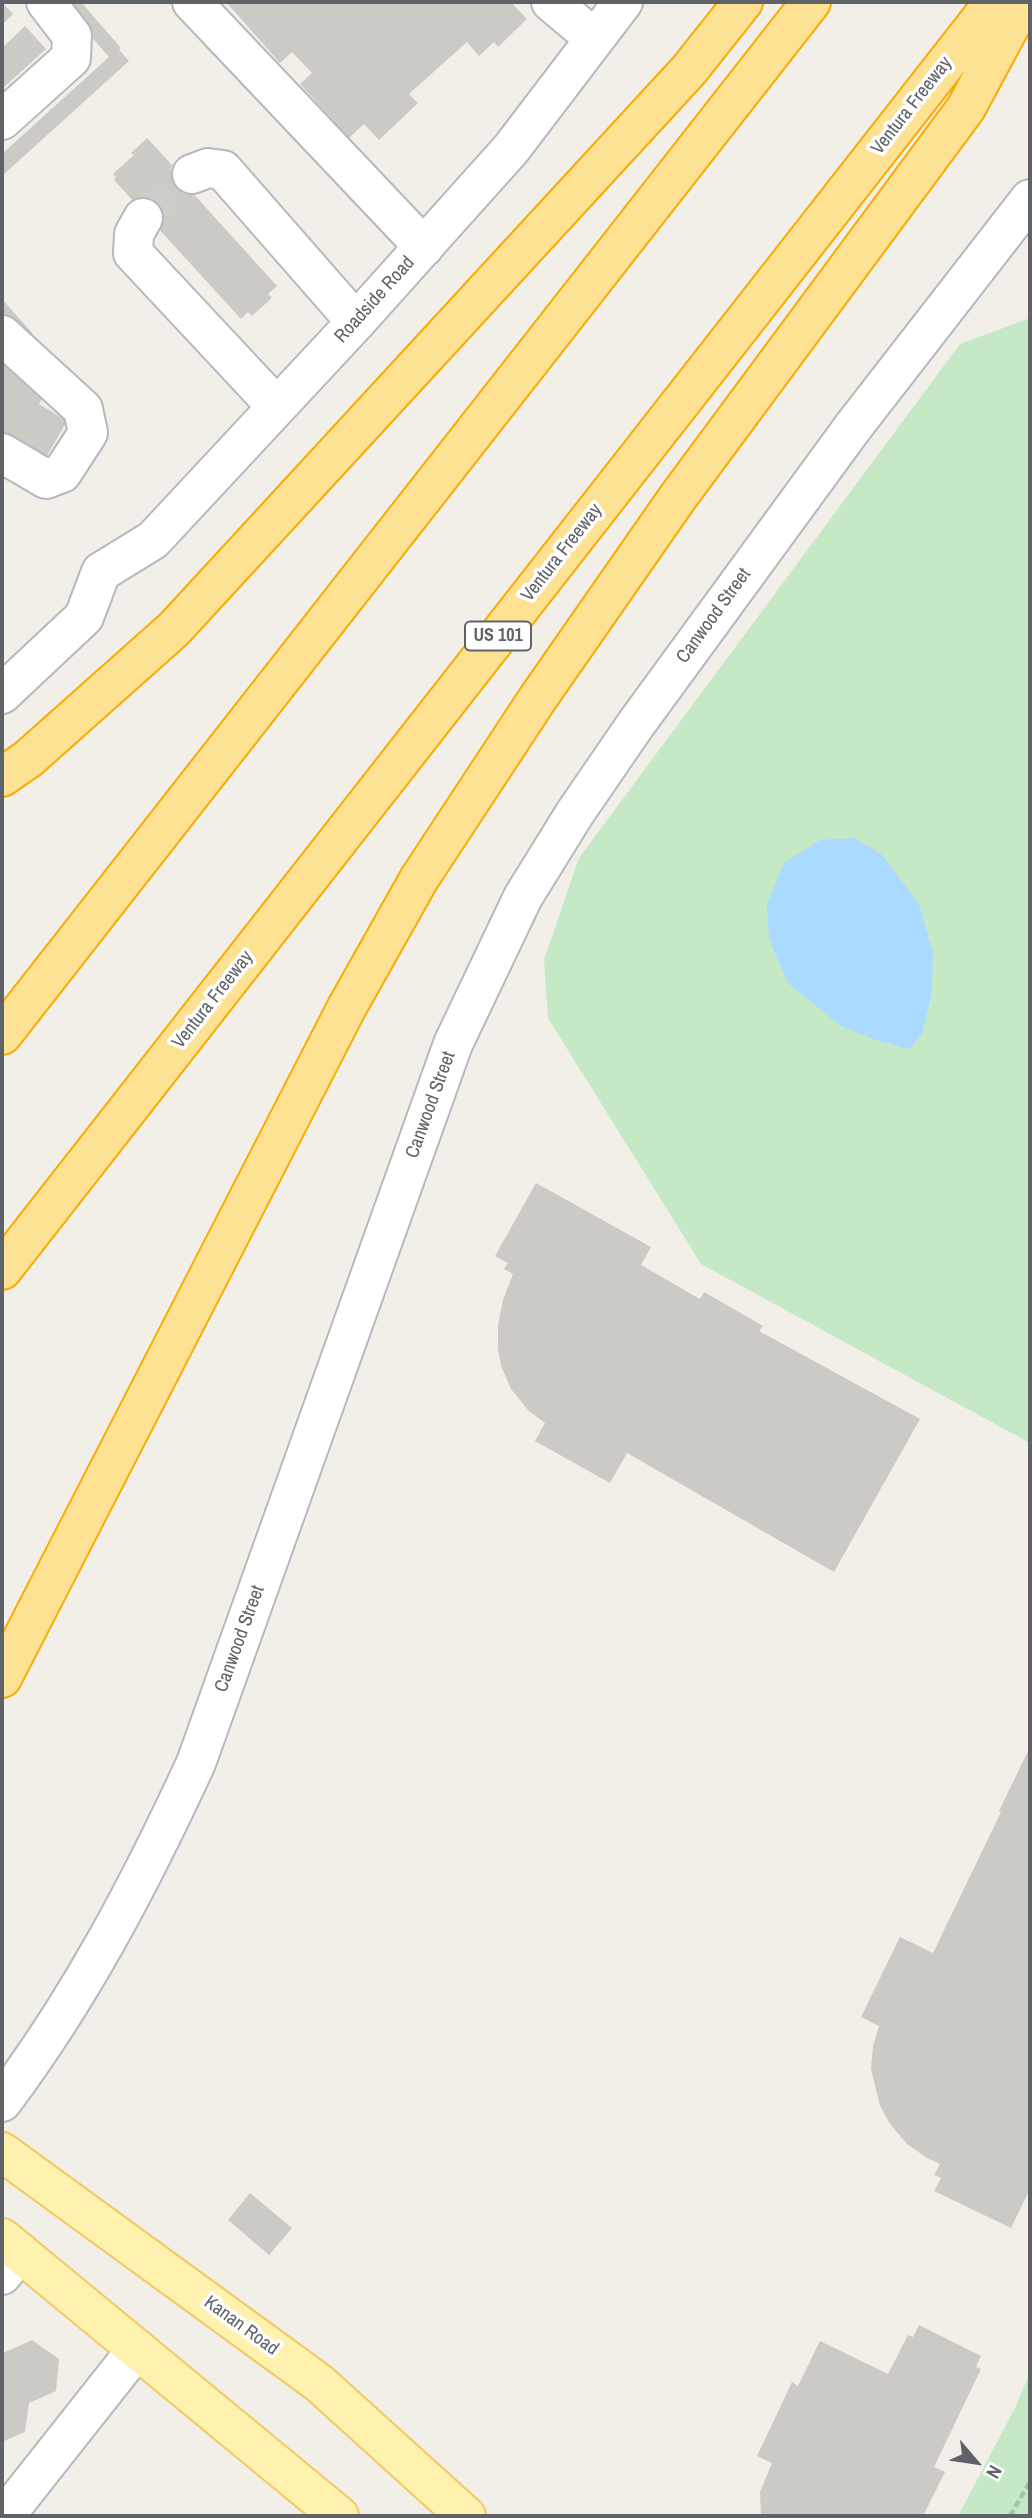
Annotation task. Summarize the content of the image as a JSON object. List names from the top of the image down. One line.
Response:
{"streets":{"highway":["Ventura Freeway","US 101"],"main road":["Kanan Road"],"street":["Roadside Road","Canwood Street"]},"north":"bottom right"}
